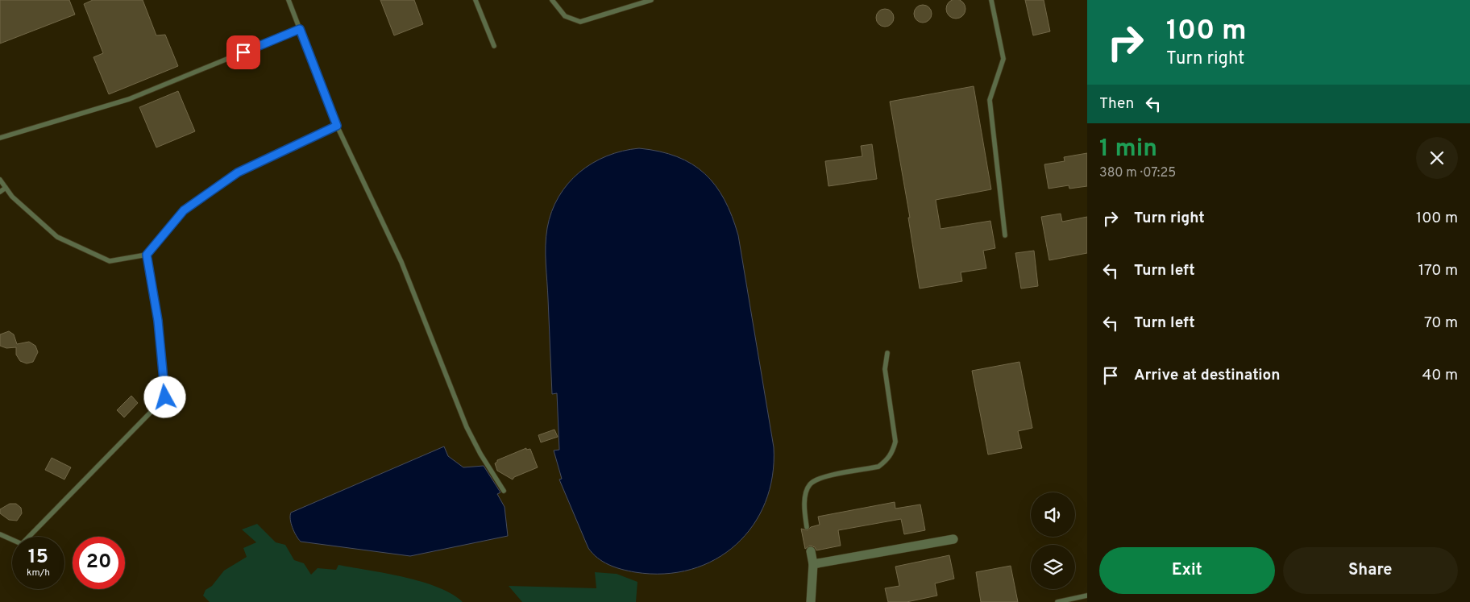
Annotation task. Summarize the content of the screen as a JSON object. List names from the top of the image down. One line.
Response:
{"page":{"turn":["100 m","Turn right"],"then":"Then","heading":["1 min","380 m · 07:25"],"list":[{"name":"Turn right","value":"100 m"},{"name":"Turn left","value":"170 m"},{"name":"Turn left","value":"70 m"},{"name":"Arrive at destination","value":"40 m"}],"speed":"15 km/h","limit":"20","buttons":["Exit","Share"]}}
